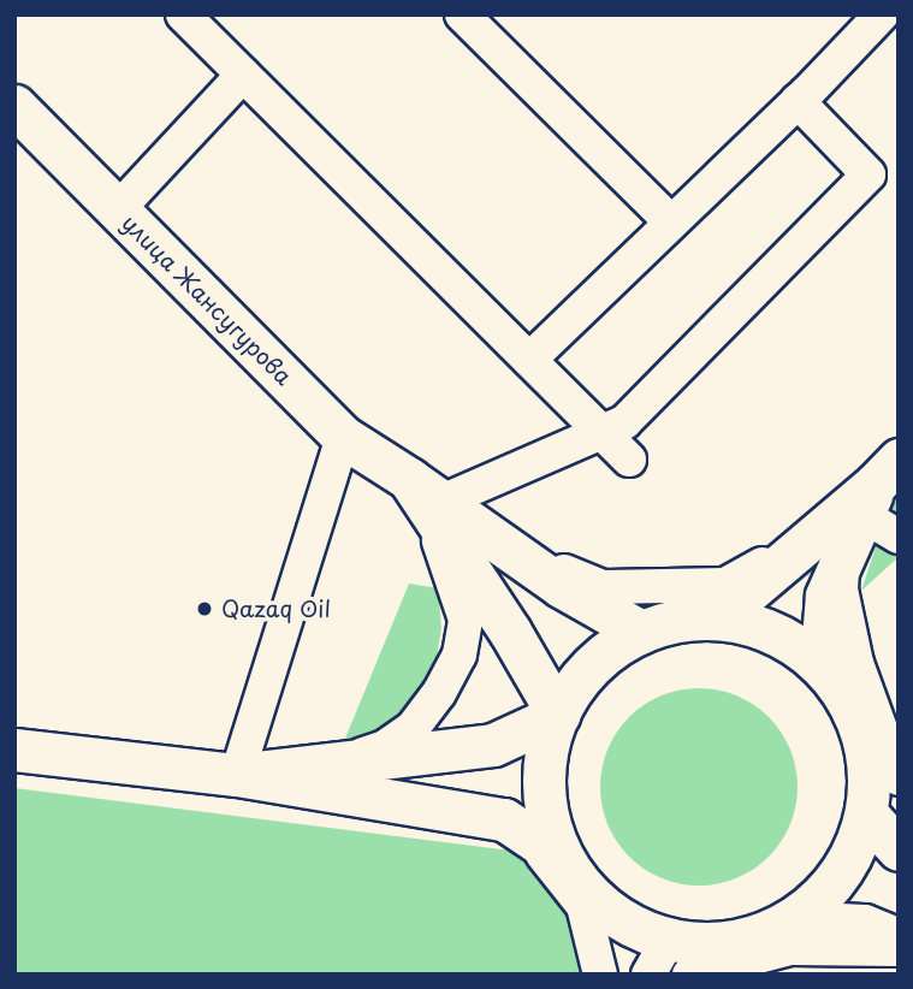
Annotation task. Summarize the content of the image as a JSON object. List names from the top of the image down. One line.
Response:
{"streets":{"main road":["улица Жансугурова"]},"places":["Qazaq Oil"]}
